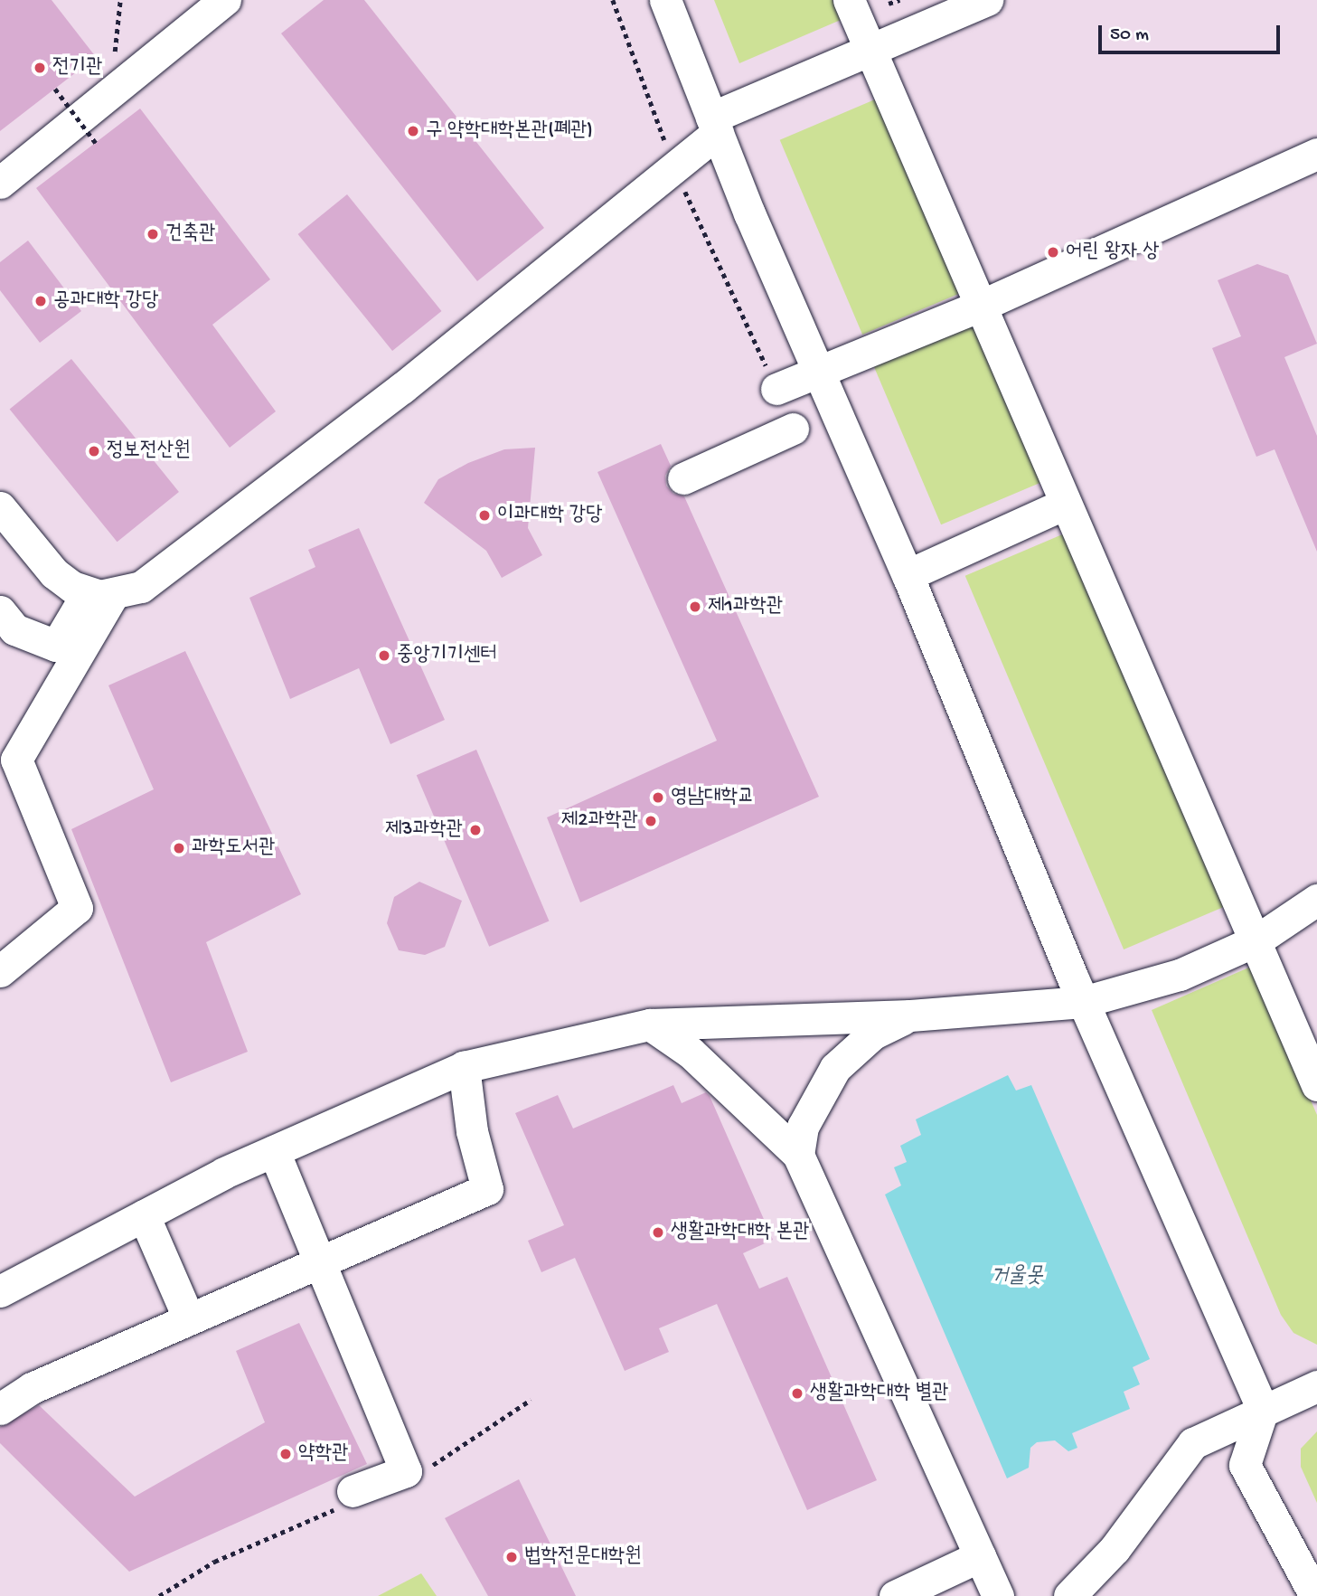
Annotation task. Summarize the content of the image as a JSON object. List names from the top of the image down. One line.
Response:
{"water":["거울못"],"places":["전기관","구 약학대학본관(폐관)","건축관","어린 왕자 상","공과대학 강당","정보전산원","이과대학 강당","제1과학관","중앙기기센터","영남대학교","제2과학관","제3과학관","과학도서관","생활과학대학 본관","생활과학대학 별관","약학관","법학전문대학원"],"scale_bar":"50 m"}
